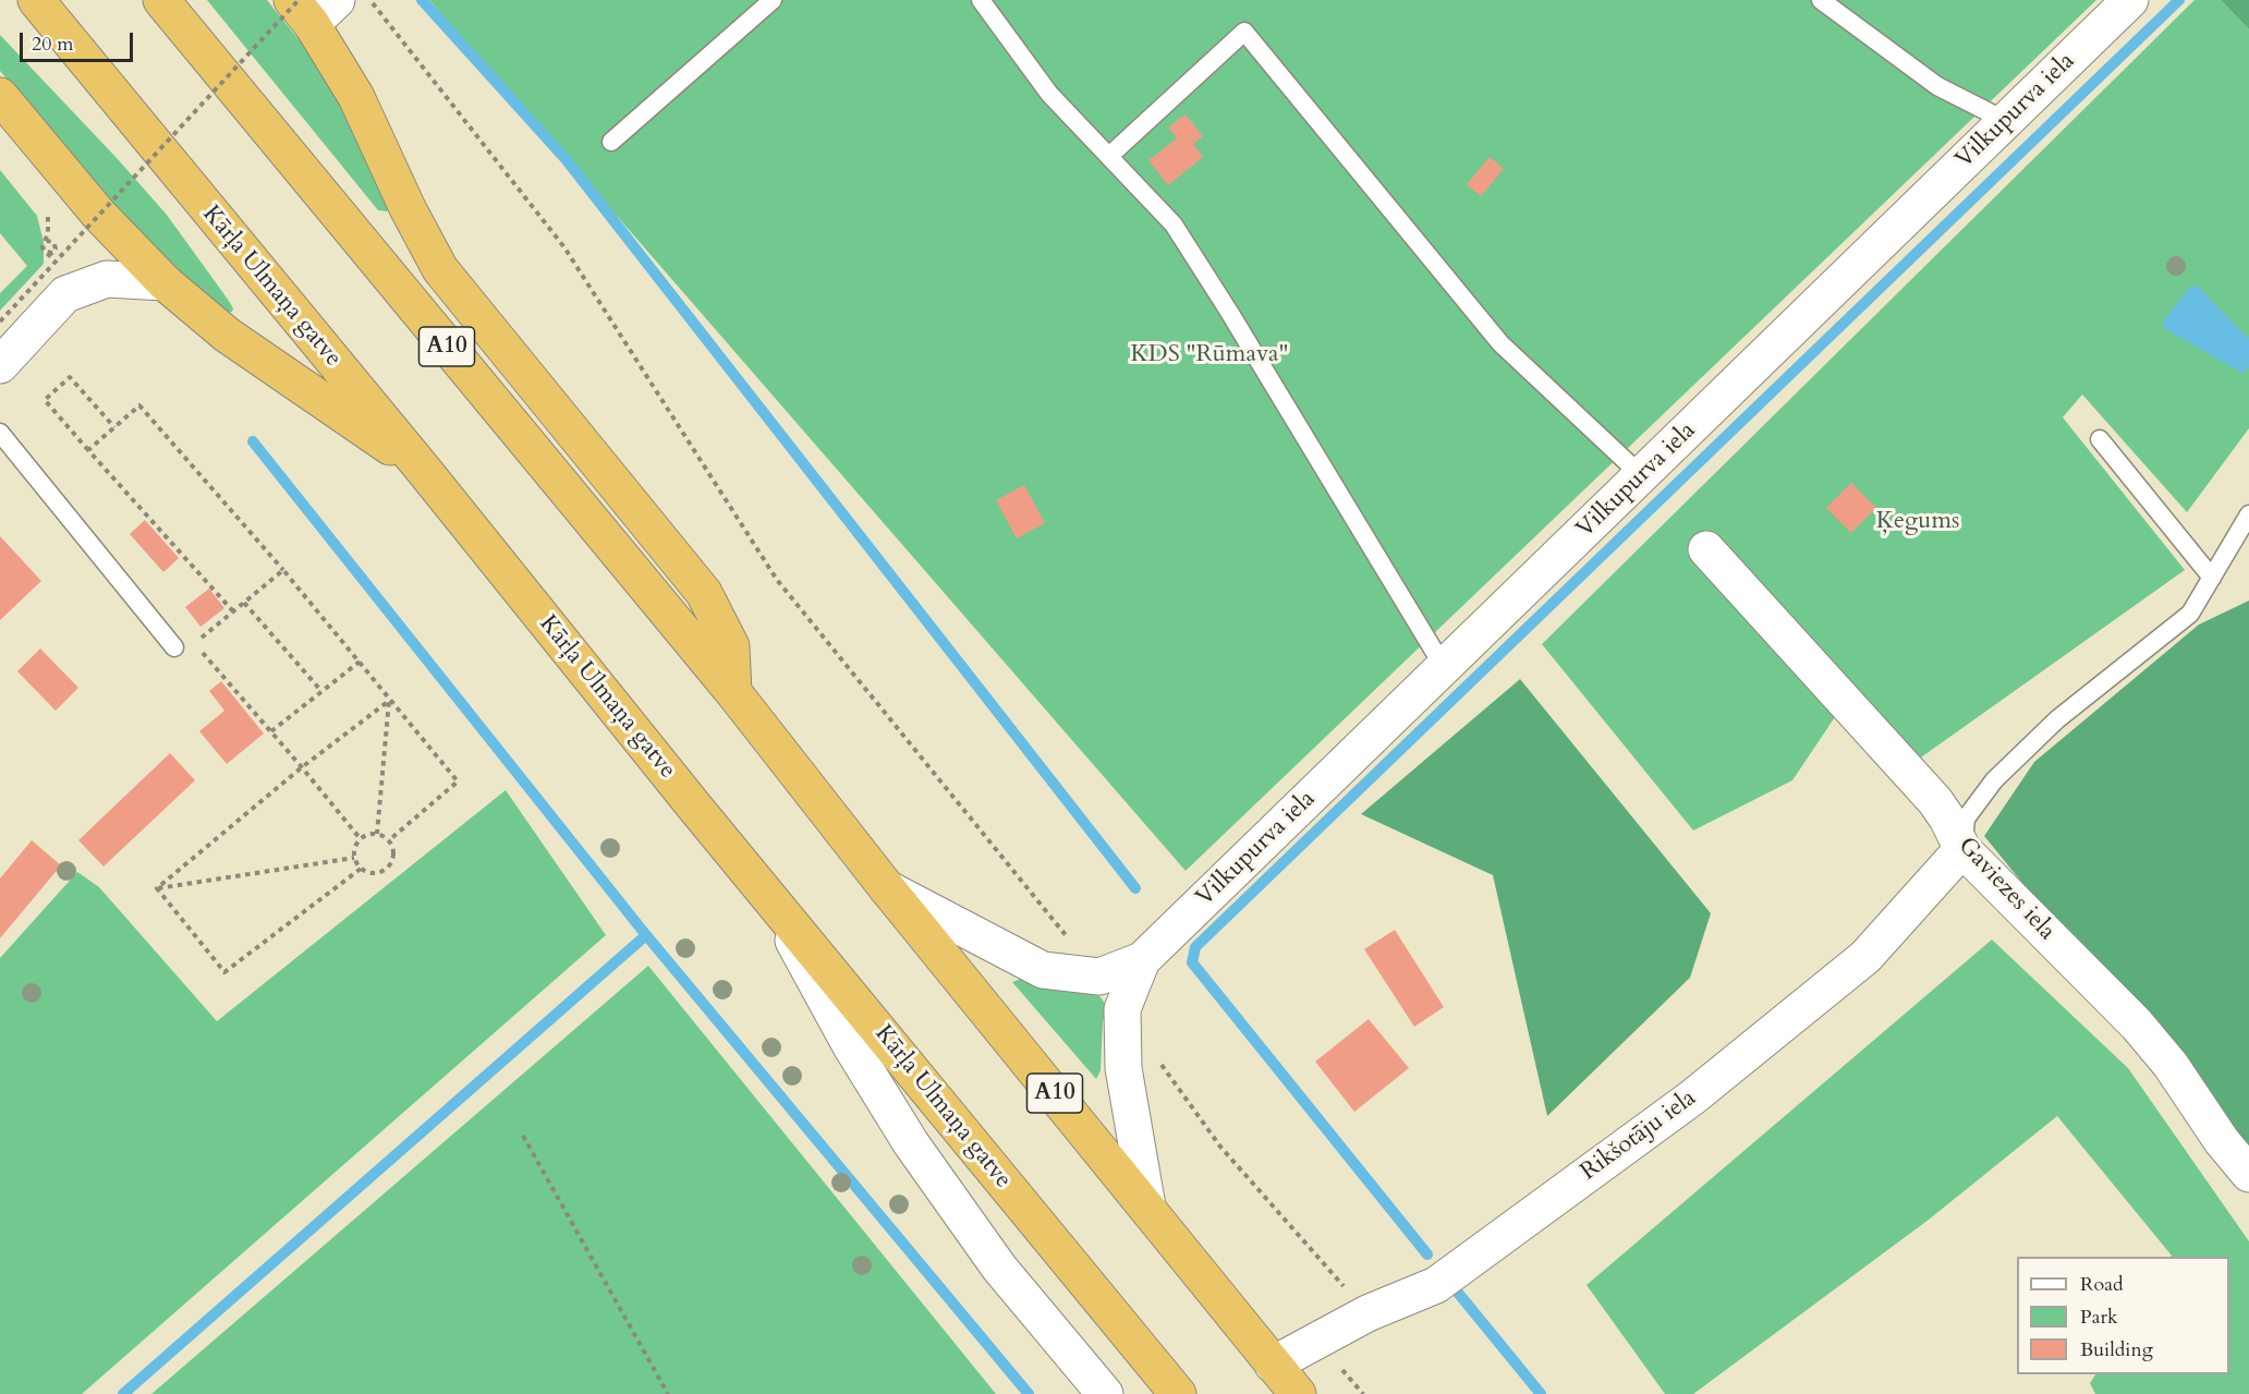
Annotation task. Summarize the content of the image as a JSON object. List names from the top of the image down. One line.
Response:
{"streets":{"highway":["Kārļa Ulmaņa gatve","A10"],"street":["Vilkupurva iela","Gaviezes iela","Rikšotāju iela"]},"crossings":[["A10","Rikšotāju iela"],["Gaviezes iela","Rikšotāju iela"]],"parks":["KDS \"Rūmava\"","Ķegums"],"legend":["Road","Park","Building"],"scale_bar":"20 m"}
